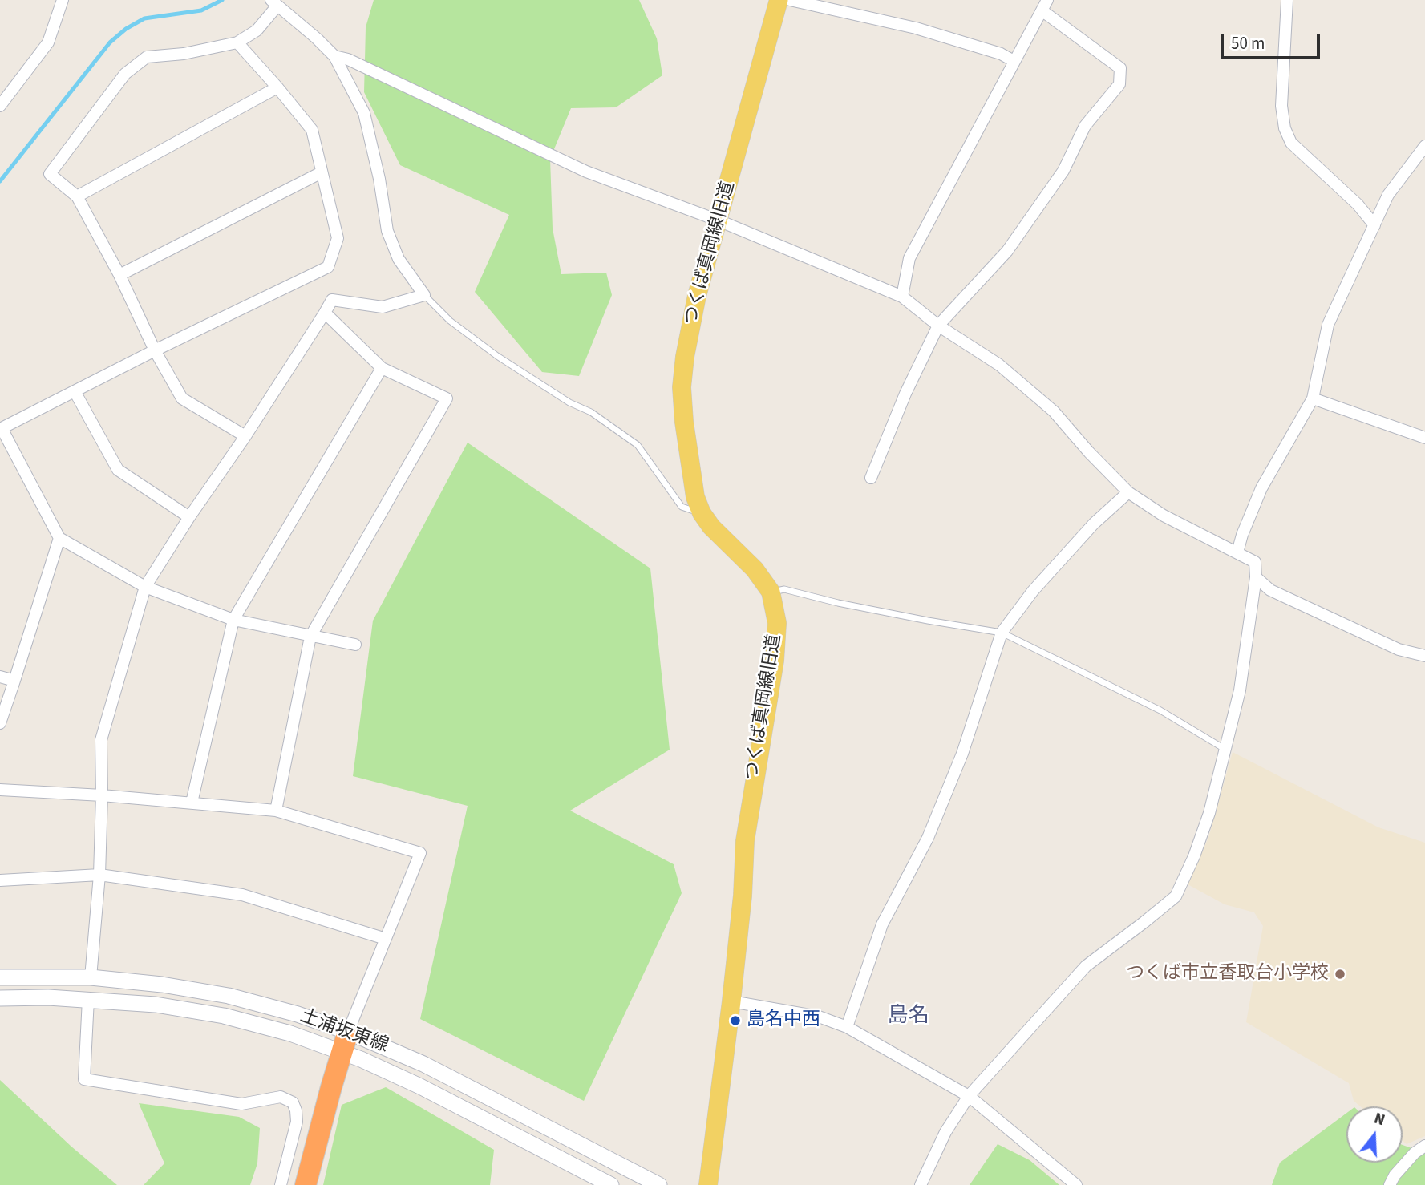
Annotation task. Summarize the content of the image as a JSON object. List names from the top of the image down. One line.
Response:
{"streets":{"main road":["つくば真岡線旧道","土浦坂東線"]},"districts":["島名"],"places":["つくば市立香取台小学校","島名中西"],"scale_bar":"50 m","north":"top"}
